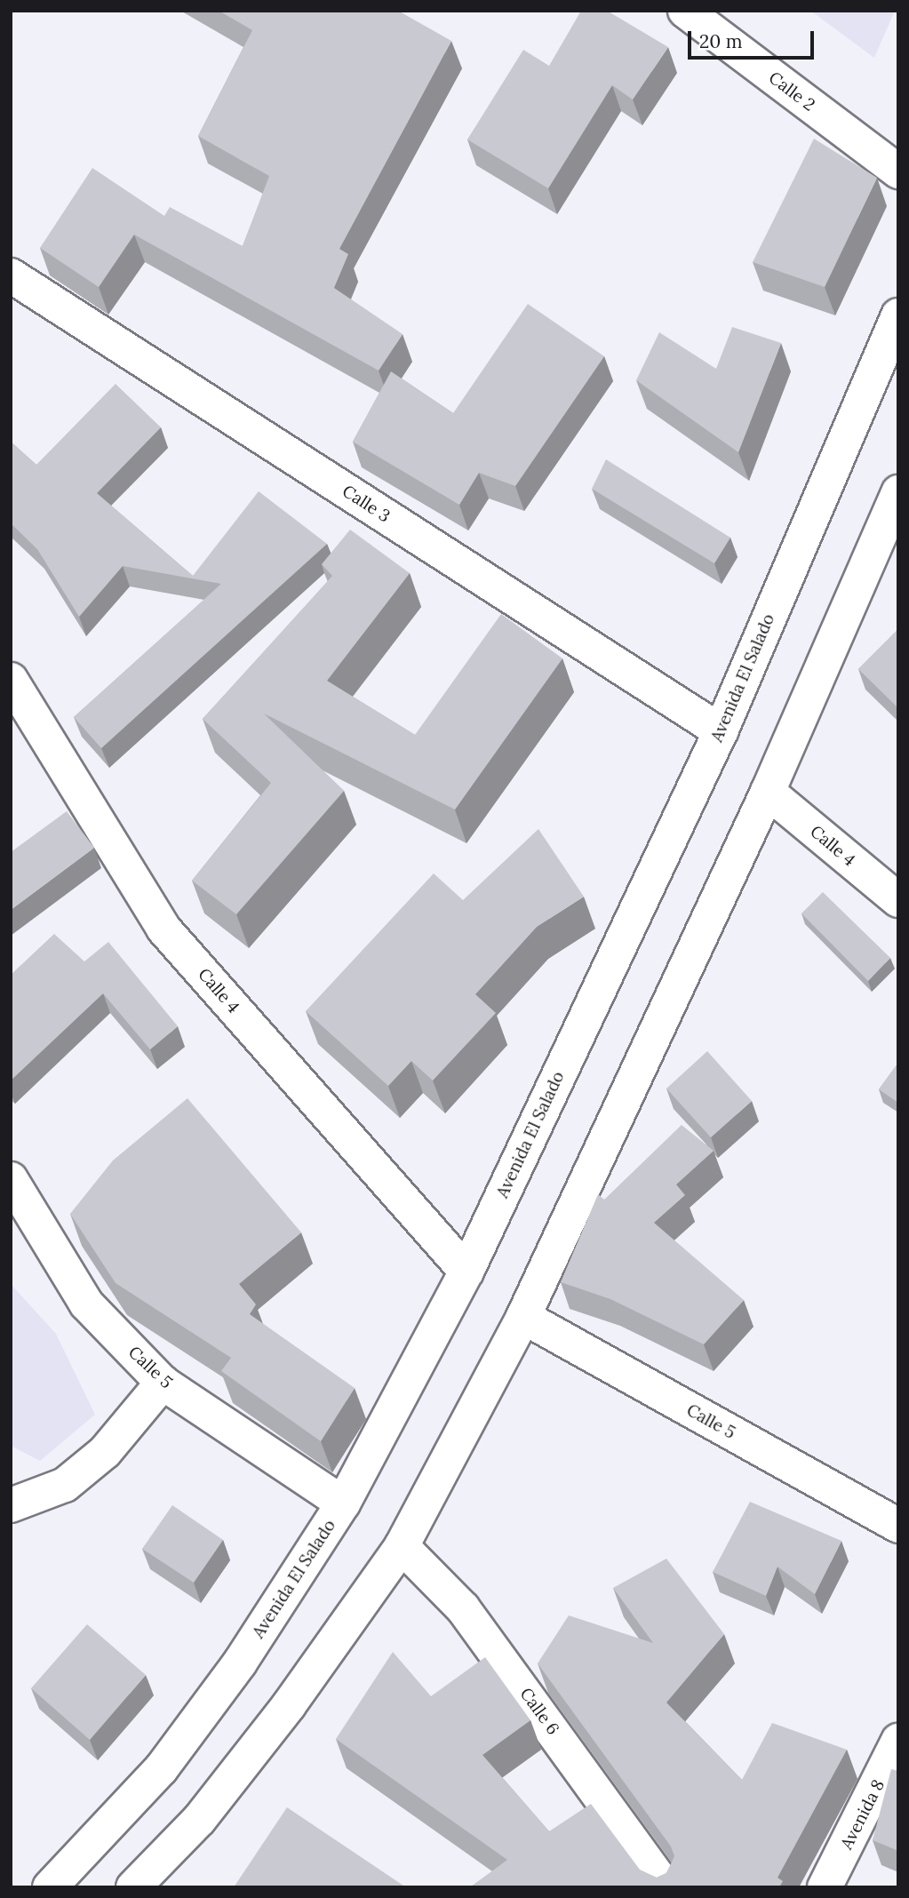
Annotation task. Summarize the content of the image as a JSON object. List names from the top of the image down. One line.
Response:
{"streets":{"street":["Calle 2","Calle 3","Avenida El Salado","Calle 4","Calle 5","Calle 6","Avenida 8"]},"crossings":[["Calle 3","Avenida El Salado"],["Avenida El Salado","Calle 4"],["Avenida El Salado","Calle 5"]],"scale_bar":"20 m"}
